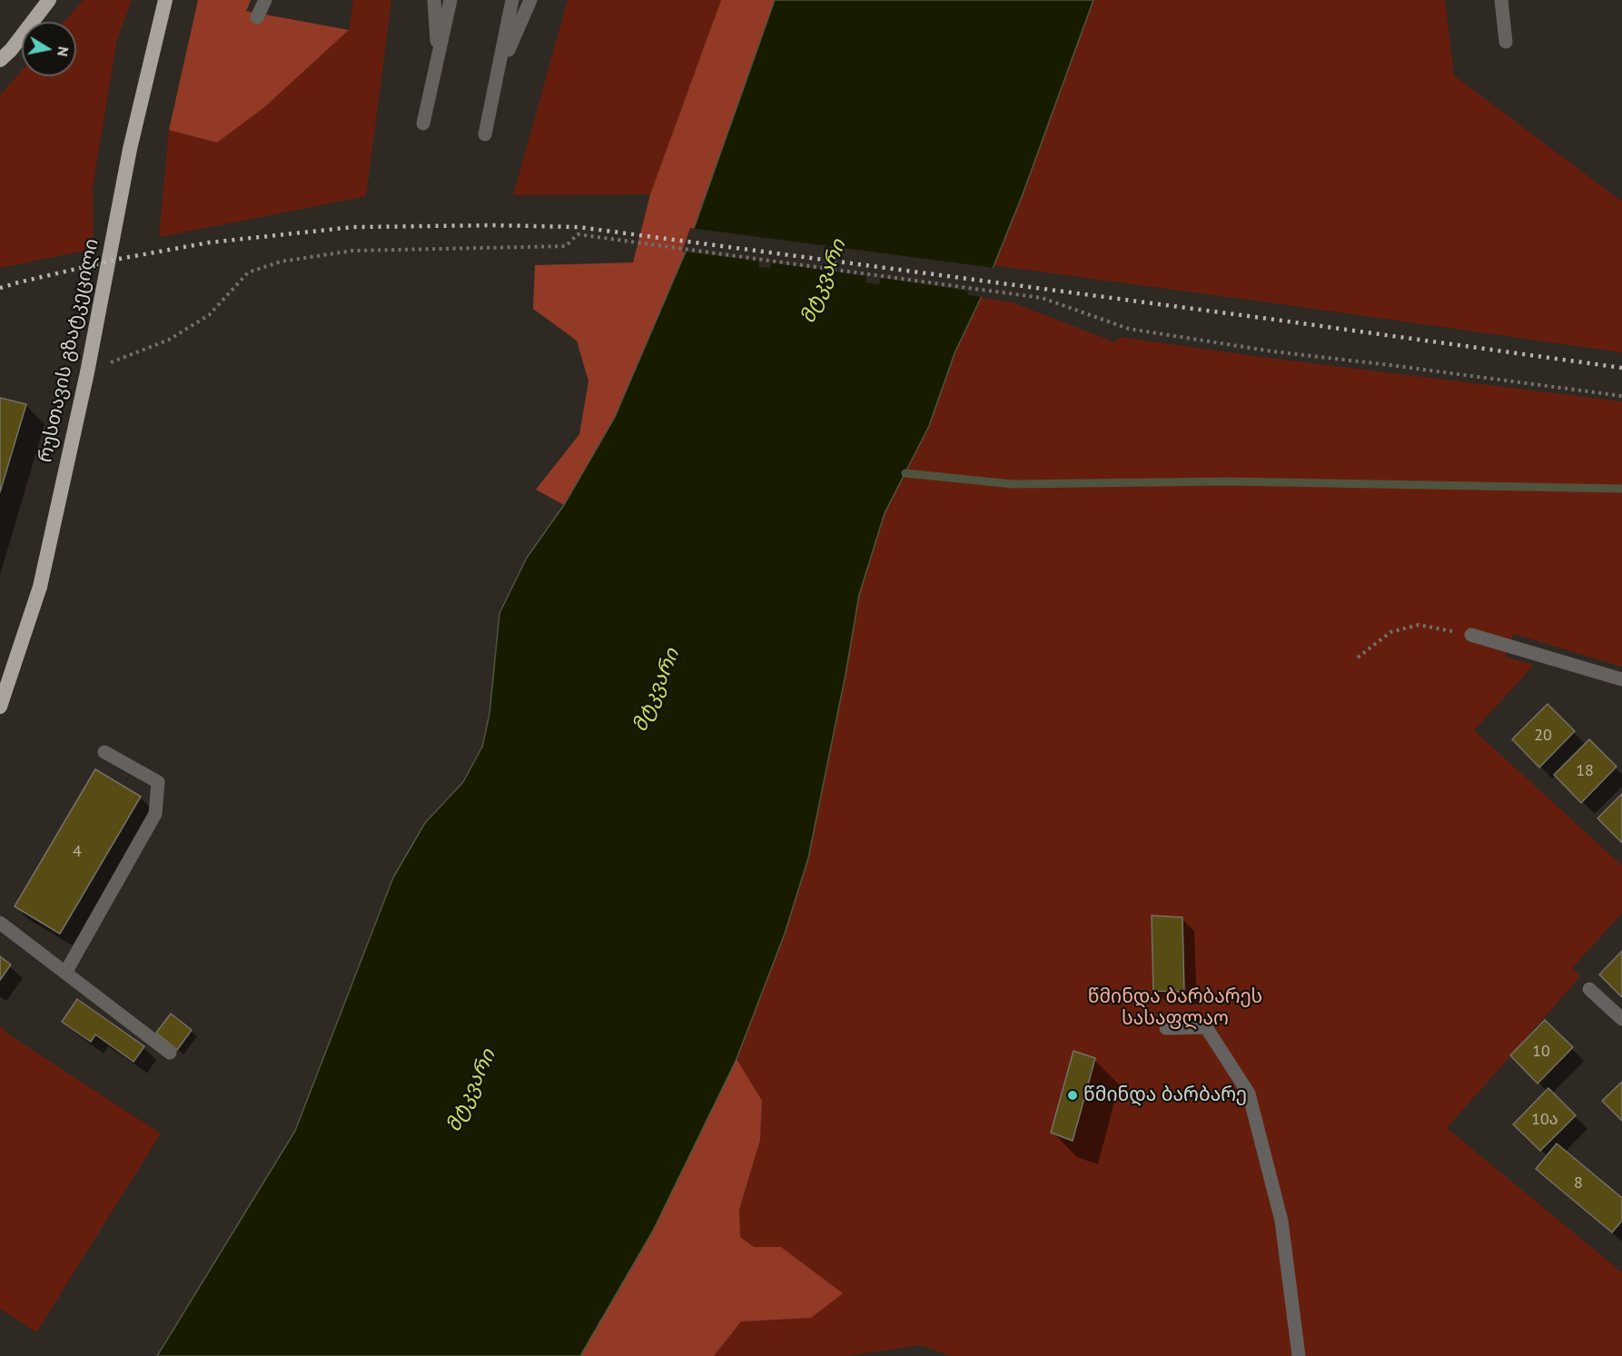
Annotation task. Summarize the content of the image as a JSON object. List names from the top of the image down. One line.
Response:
{"streets":{"highway":["რუსთავის გზატკეცილი"]},"water":["მტკვარი"],"parks":["წმინდა ბარბარეს სასაფლაო"],"places":["წმინდა ბარბარე"],"house_numbers":["20","18","4","10","10ა","8"],"north":"right"}
